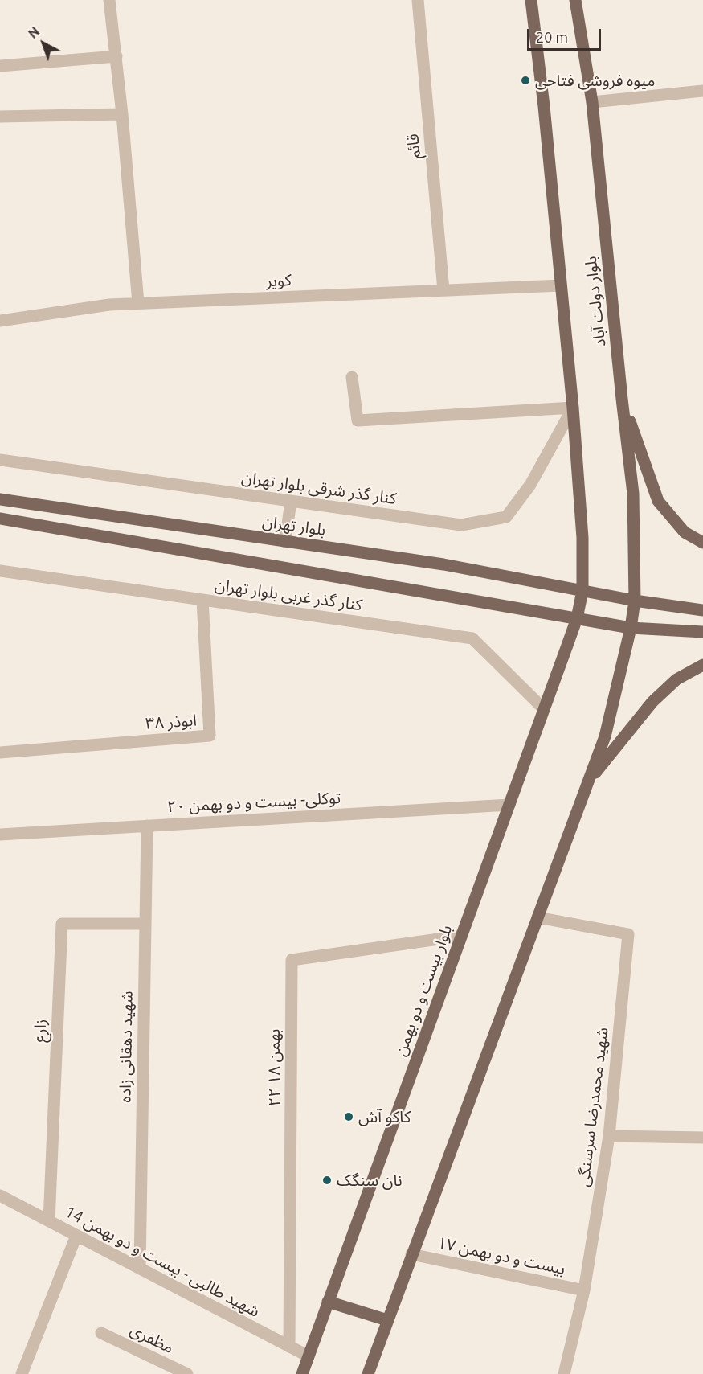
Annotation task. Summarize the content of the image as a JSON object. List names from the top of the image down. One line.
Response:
{"streets":{"main road":["بلوار دولت آباد","بلوار تهران","بلوار بیست و دو بهمن"],"street":["قائم","کویر","کنار گذر شرقی بلوار تهران","کنار گذر غربی بلوار تهران","۳۸ ابوذر","توکلی- بیست و دو بهمن ۲۰","زارع","شهید دهقانی زاده","۲۲ بهمن ۱۸","شهید محمدرضا سرسنگی","بیست و دو بهمن ۱۷","شهید طالبی - بیست و دو بهمن 14","مظفری"]},"crossings":[["قائم","کویر"],["کویر","بلوار دولت آباد"],["بلوار دولت آباد","کنار گذر شرقی بلوار تهران"],["بلوار دولت آباد","بلوار تهران"],["بلوار دولت آباد","بلوار بیست و دو بهمن"],["کنار گذر غربی بلوار تهران","۳۸ ابوذر"],["کنار گذر غربی بلوار تهران","بلوار بیست و دو بهمن"],["توکلی- بیست و دو بهمن ۲۰","بلوار بیست و دو بهمن"],["توکلی- بیست و دو بهمن ۲۰","شهید دهقانی زاده"],["بلوار بیست و دو بهمن","۲۲ بهمن ۱۸"],["بلوار بیست و دو بهمن","شهید طالبی - بیست و دو بهمن 14"],["زارع","شهید دهقانی زاده"],["زارع","شهید طالبی - بیست و دو بهمن 14"],["شهید دهقانی زاده","شهید طالبی - بیست و دو بهمن 14"],["۲۲ بهمن ۱۸","شهید طالبی - بیست و دو بهمن 14"],["شهید محمدرضا سرسنگی","بیست و دو بهمن ۱۷"]],"places":["میوه فروشی فتاحی","کاکو آش","نان سنگک"],"scale_bar":"20 m","north":"top left"}
